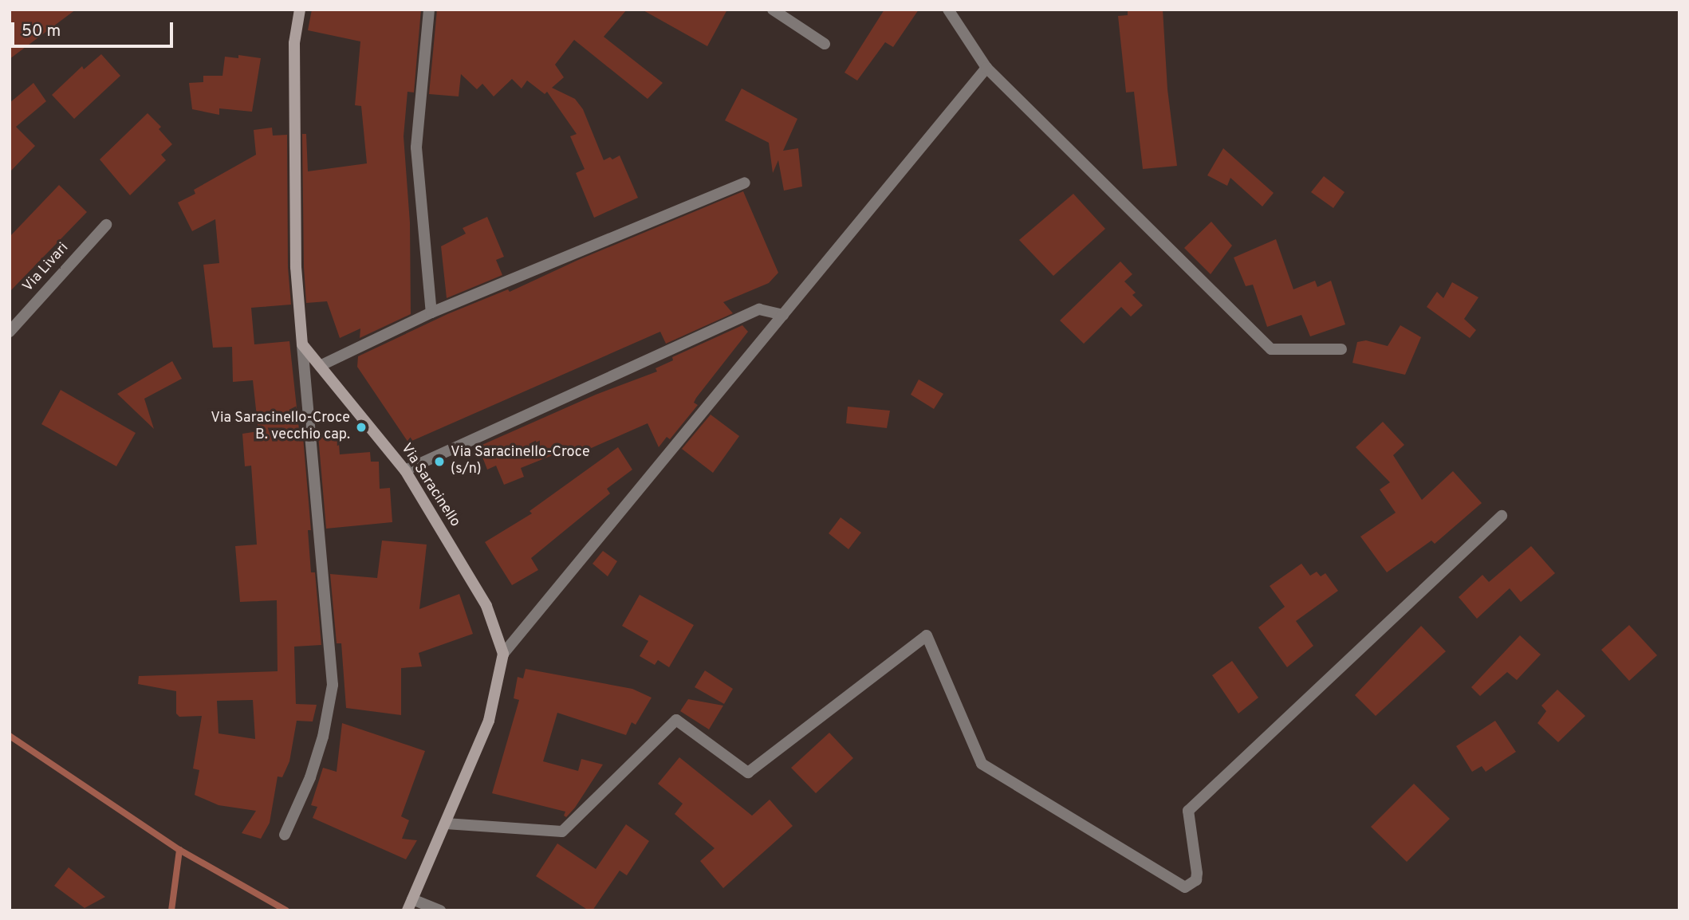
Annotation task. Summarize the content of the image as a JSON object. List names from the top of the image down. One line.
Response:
{"streets":{"street":["Via Livari","Via Saracinello"]},"places":["Via Saracinello-Croce B. vecchio cap.","Via Saracinello-Croce (s/n)"],"scale_bar":"50 m"}
